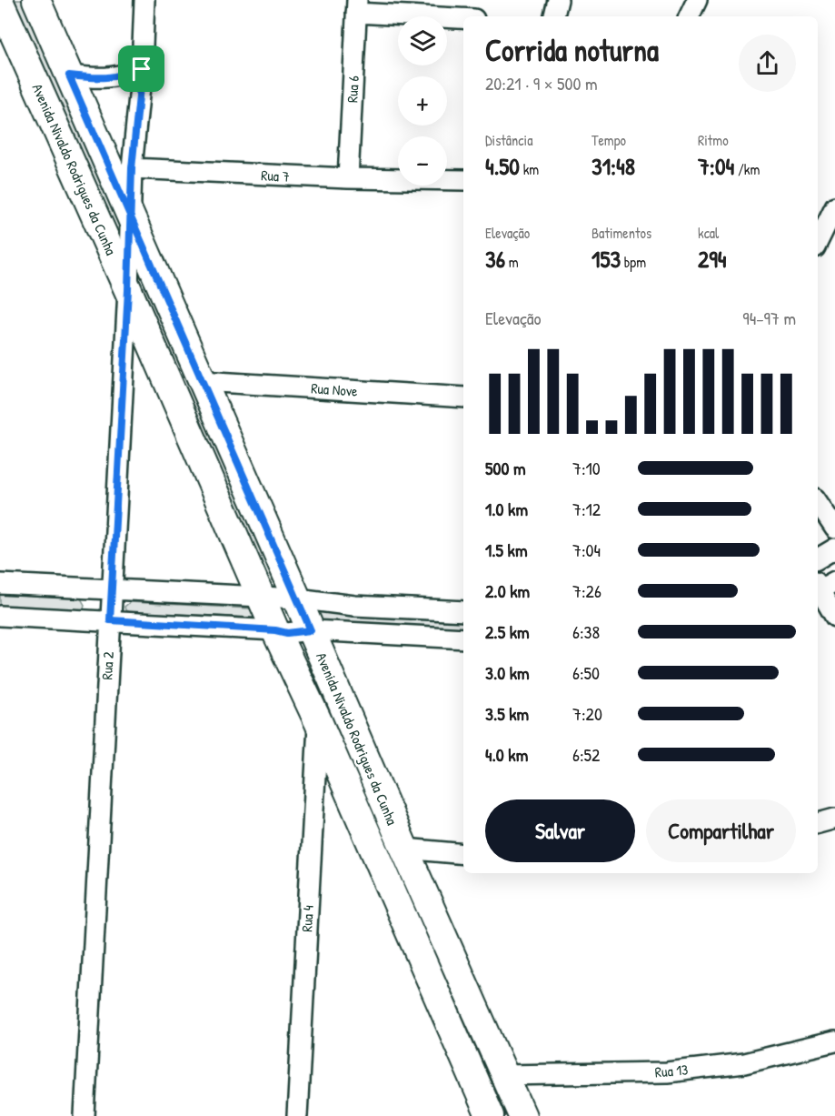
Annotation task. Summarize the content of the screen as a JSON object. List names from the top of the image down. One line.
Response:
{"streets":{"street":["Rua 6","Avenida Nivaldo Rodrigues da Cunha","Rua 7","Rua Nove","Rua 2","Rua 4","Rua 13"]},"crossings":[["Rua 6","Rua 7"],["Avenida Nivaldo Rodrigues da Cunha","Rua Nove"],["Avenida Nivaldo Rodrigues da Cunha","Rua 2"],["Avenida Nivaldo Rodrigues da Cunha","Rua 4"],["Avenida Nivaldo Rodrigues da Cunha","Rua 13"]],"page":{"map_buttons":["+","−"],"heading":["Corrida noturna","20:21 · 9 × 500 m"],"stats":[["Distância","4.50 km"],["Tempo","31:48"],["Ritmo","7:04 /km"],["Elevação","36 m"],["Batimentos","153 bpm"],["kcal","294"]],"chart":["Elevação","94–97 m"],"list":[{"name":"500 m","note":"7:10"},{"name":"1.0 km","note":"7:12"},{"name":"1.5 km","note":"7:04"},{"name":"2.0 km","note":"7:26"},{"name":"2.5 km","note":"6:38"},{"name":"3.0 km","note":"6:50"},{"name":"3.5 km","note":"7:20"},{"name":"4.0 km","note":"6:52"}],"buttons":["Salvar","Compartilhar"]}}
